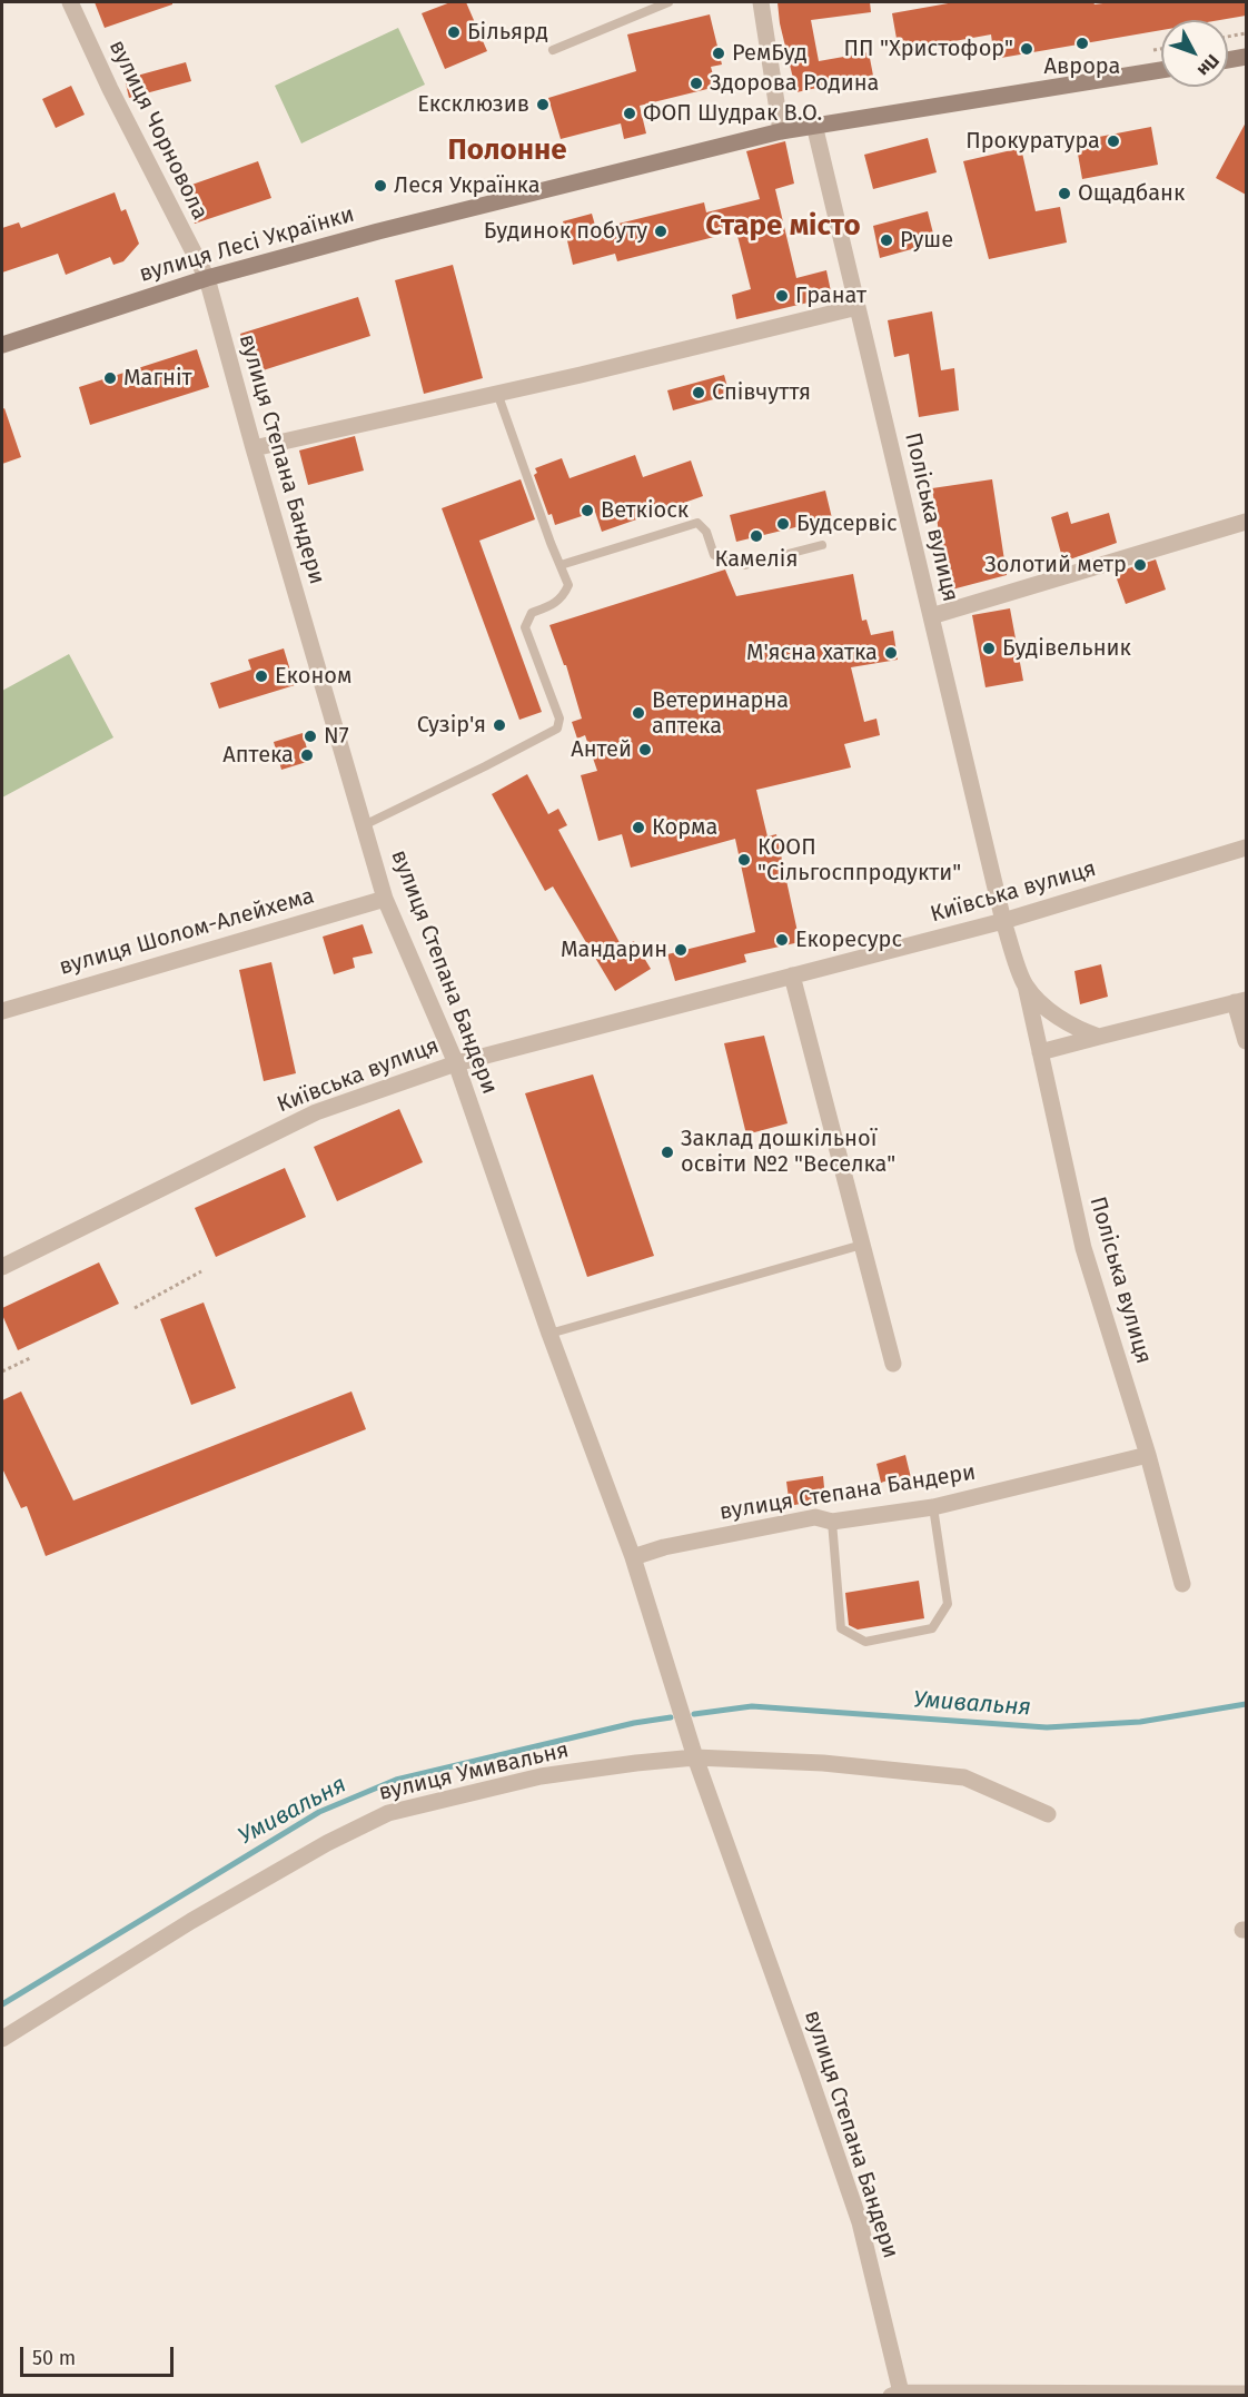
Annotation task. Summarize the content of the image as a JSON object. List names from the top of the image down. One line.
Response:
{"streets":{"main road":["вулиця Лесі Українки"],"street":["вулиця Чорновола","вулиця Степана Бандери","Поліська вулиця","Київська вулиця","вулиця Шолом-Алейхема","вулиця Умивальня"]},"crossings":[["вулиця Чорновола","вулиця Лесі Українки"],["вулиця Чорновола","вулиця Степана Бандери"],["вулиця Лесі Українки","вулиця Степана Бандери"],["вулиця Лесі Українки","Поліська вулиця"],["вулиця Степана Бандери","Поліська вулиця"],["вулиця Степана Бандери","Київська вулиця"],["вулиця Степана Бандери","вулиця Шолом-Алейхема"],["вулиця Степана Бандери","вулиця Умивальня"],["Поліська вулиця","Київська вулиця"]],"districts":["Полонне","Старе місто"],"water":["Умивальня"],"places":["Більярд","Аврора","ПП \"Христофор\"","РемБуд","Здорова Родина","Ексклюзив","ФОП Шудрак В.О.","Прокуратура","Леся Українка","Ощадбанк","Будинок побуту","Руше","Гранат","Магніт","Співчуття","Веткіоск","Будсервіс","Камелія","Золотий метр","Будівельник","М'ясна хатка","Економ","Ветеринарна аптека","Сузір'я","N7","Антей","Аптека","Корма","КООП \"Сільгосппродукти\"","Екоресурс","Мандарин","Заклад дошкільної освіти №2 \"Веселка\""],"scale_bar":"50 m","north":"bottom right"}
